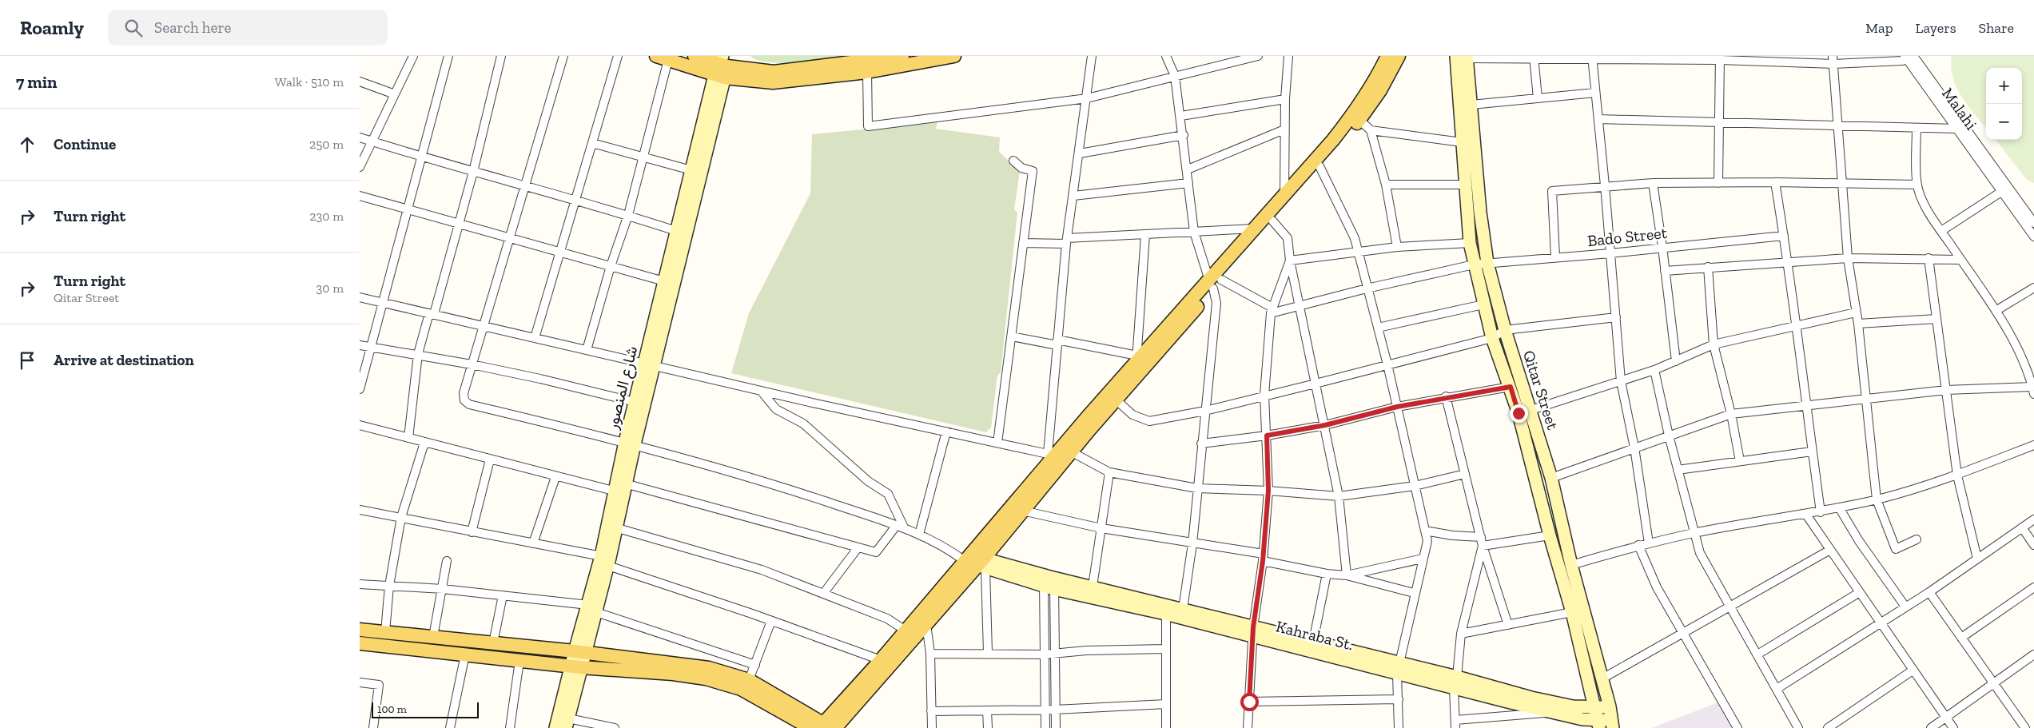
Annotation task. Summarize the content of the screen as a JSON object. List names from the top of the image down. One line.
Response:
{"streets":{"main road":["شارع المنصور","Qitar Street","Kahraba St."],"street":["Malahi","Bado Street"]},"crossings":[["Bado Street","Qitar Street"],["Qitar Street","Kahraba St."]],"scale_bar":"100 m","page":{"header":"Roamly","search":"Search here","nav":["Map","Layers","Share"],"heading":["7 min","Walk · 510 m"],"map_buttons":["+","−"],"list":[["Continue","250 m"],["Turn right","230 m"],["Turn right","Qitar Street","30 m"],"Arrive at destination"],"scale":"100 m"}}
